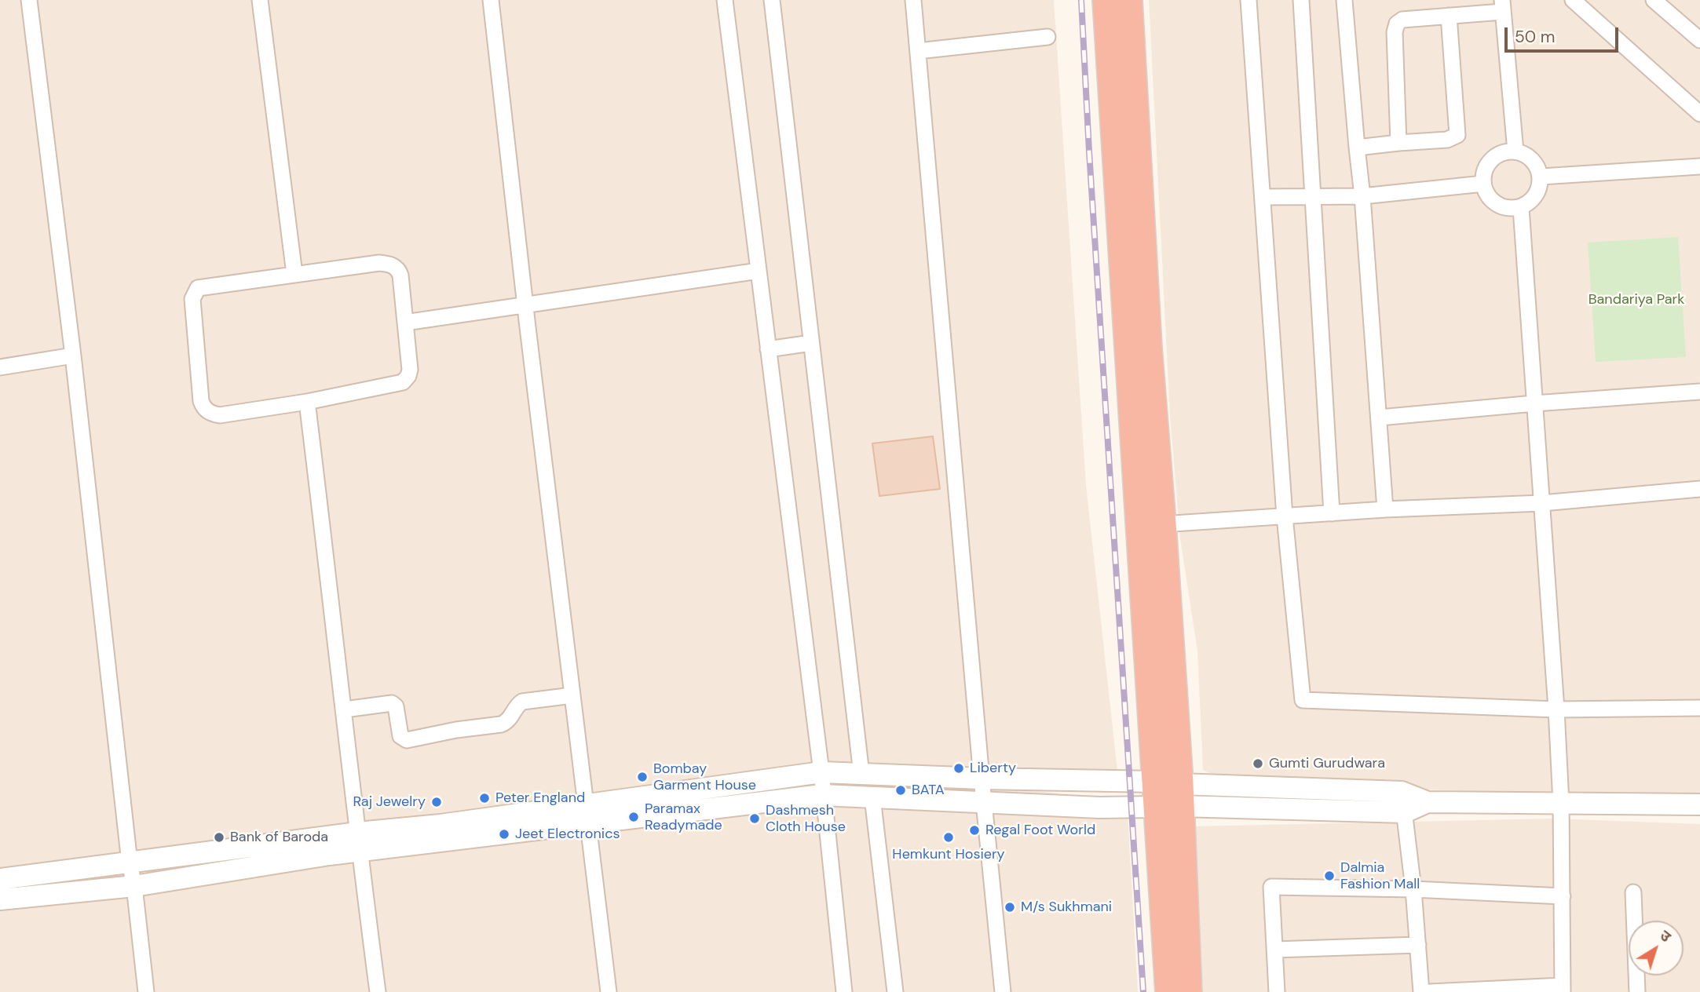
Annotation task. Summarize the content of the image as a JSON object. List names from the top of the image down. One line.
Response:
{"parks":["Bandariya Park"],"places":["Gumti Gurudwara","Liberty","Bombay Garment House","BATA","Peter England","Raj Jewelry","Paramax Readymade","Dashmesh Cloth House","Regal Foot World","Jeet Electronics","Bank of Baroda","Hemkunt Hosiery","Dalmia Fashion Mall","M/s Sukhmani"],"scale_bar":"50 m","north":"top right"}
